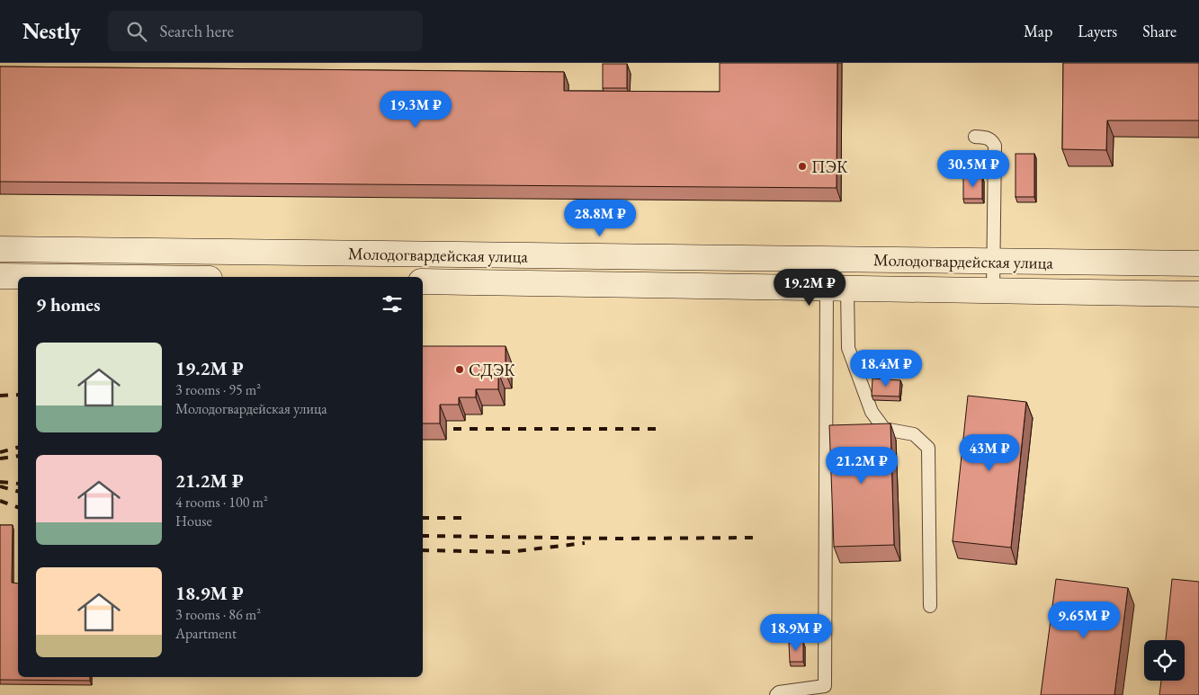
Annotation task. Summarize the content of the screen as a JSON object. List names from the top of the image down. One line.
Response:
{"streets":{"main road":["Молодогвардейская улица"]},"places":["ПЭК","СДЭК"],"page":{"header":"Nestly","search":"Search here","nav":["Map","Layers","Share"],"price":["19.3M ₽","30.5M ₽","28.8M ₽","19.2M ₽","18.4M ₽","43M ₽","21.2M ₽","9.65M ₽","18.9M ₽"],"heading":"9 homes","list":[{"name":"19.2M ₽","note":"3 rooms · 95 m² · Молодогвардейская улица"},{"name":"21.2M ₽","note":"4 rooms · 100 m² · House"},{"name":"18.9M ₽","note":"3 rooms · 86 m² · Apartment"}]}}
